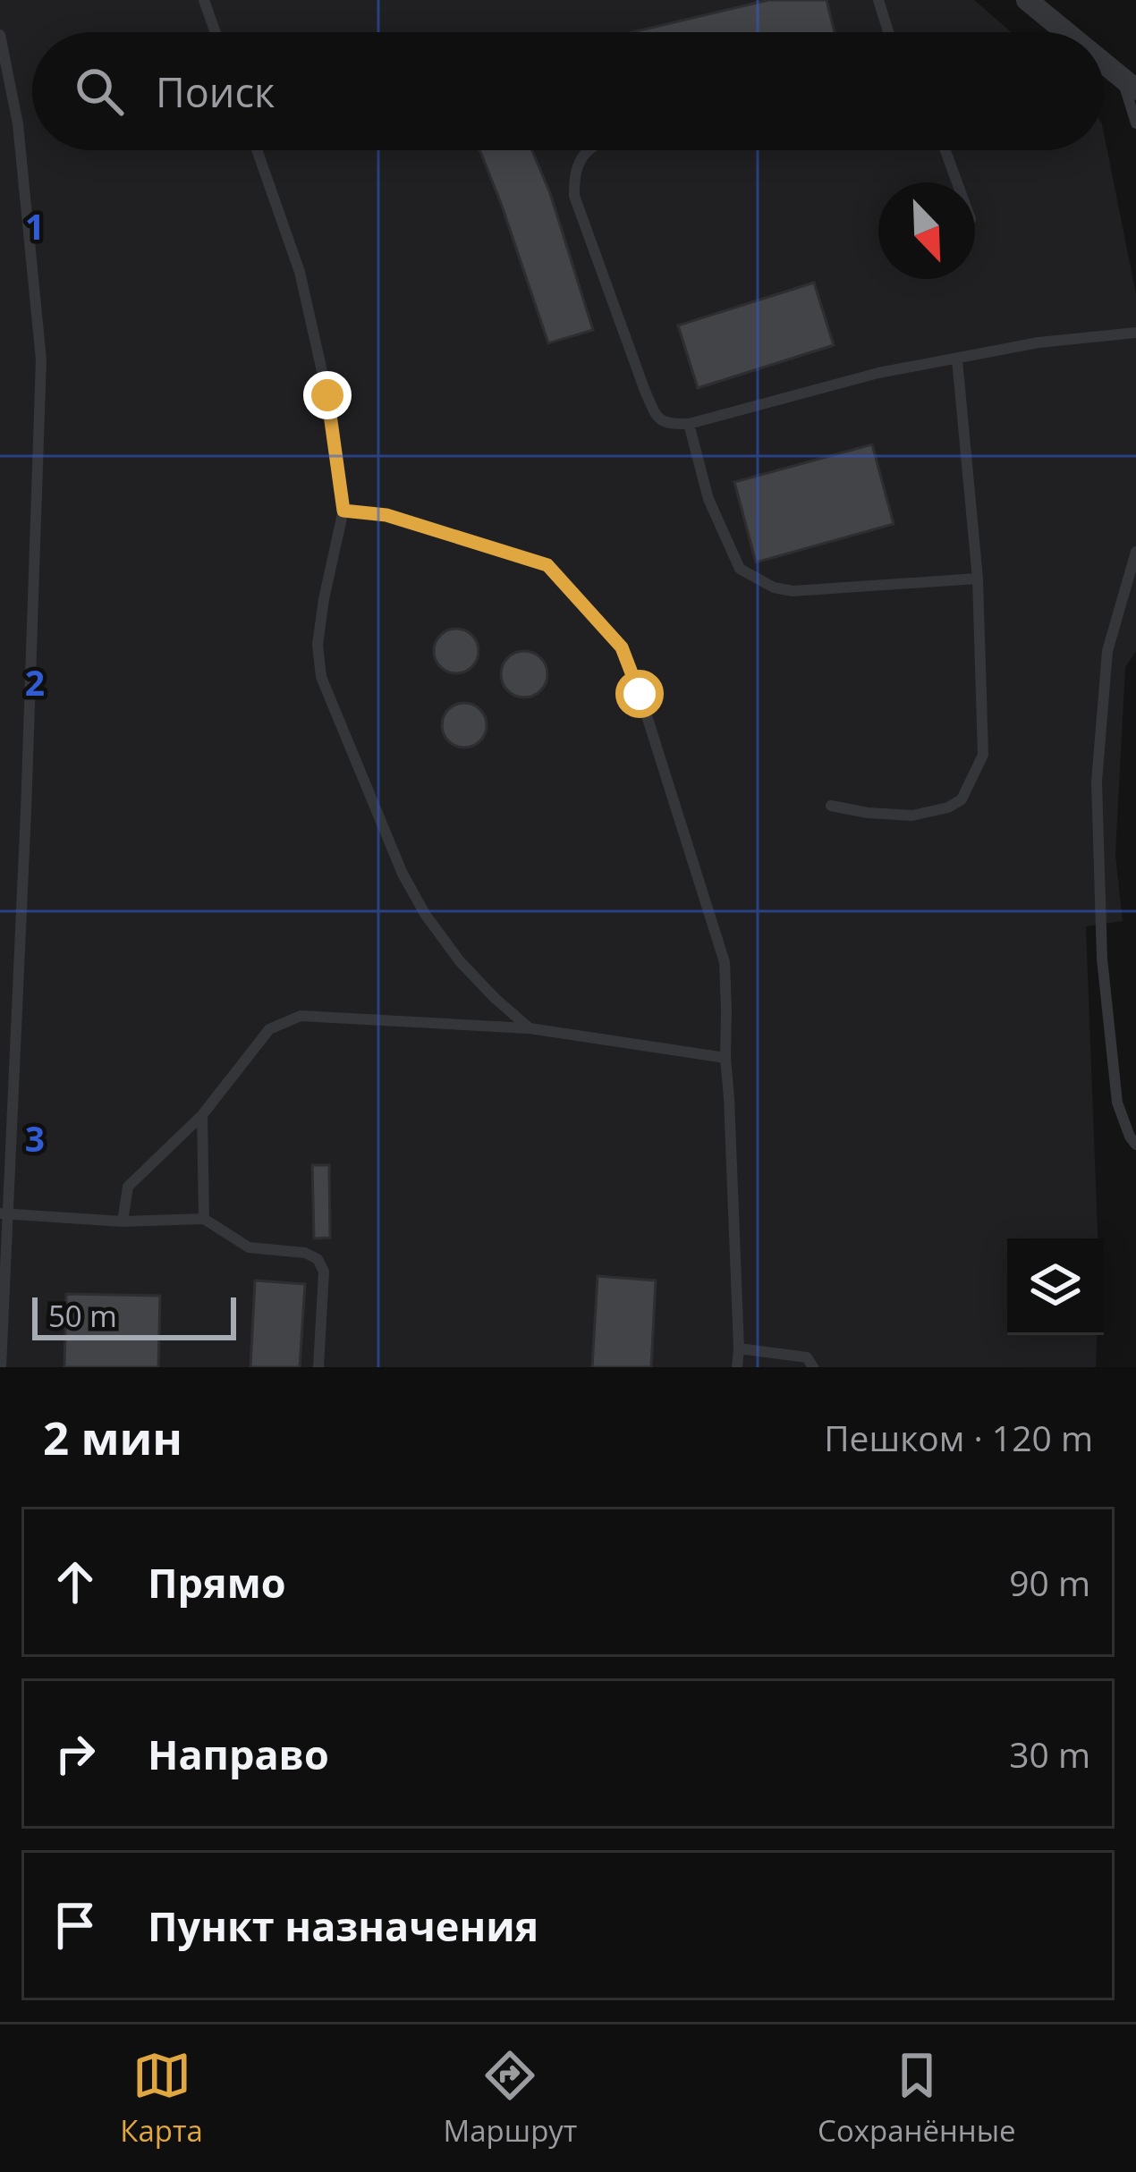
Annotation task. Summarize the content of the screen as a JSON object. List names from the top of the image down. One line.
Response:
{"scale_bar":"50 m","north":"bottom right","page":{"search":"Поиск","scale":"50 m","heading":["2 мин","Пешком · 120 m"],"list":[["Прямо","90 m"],["Направо","30 m"],"Пункт назначения"],"nav":["Карта","Маршрут","Сохранённые"]},"grid":{"rows":["1","2","3"]}}
